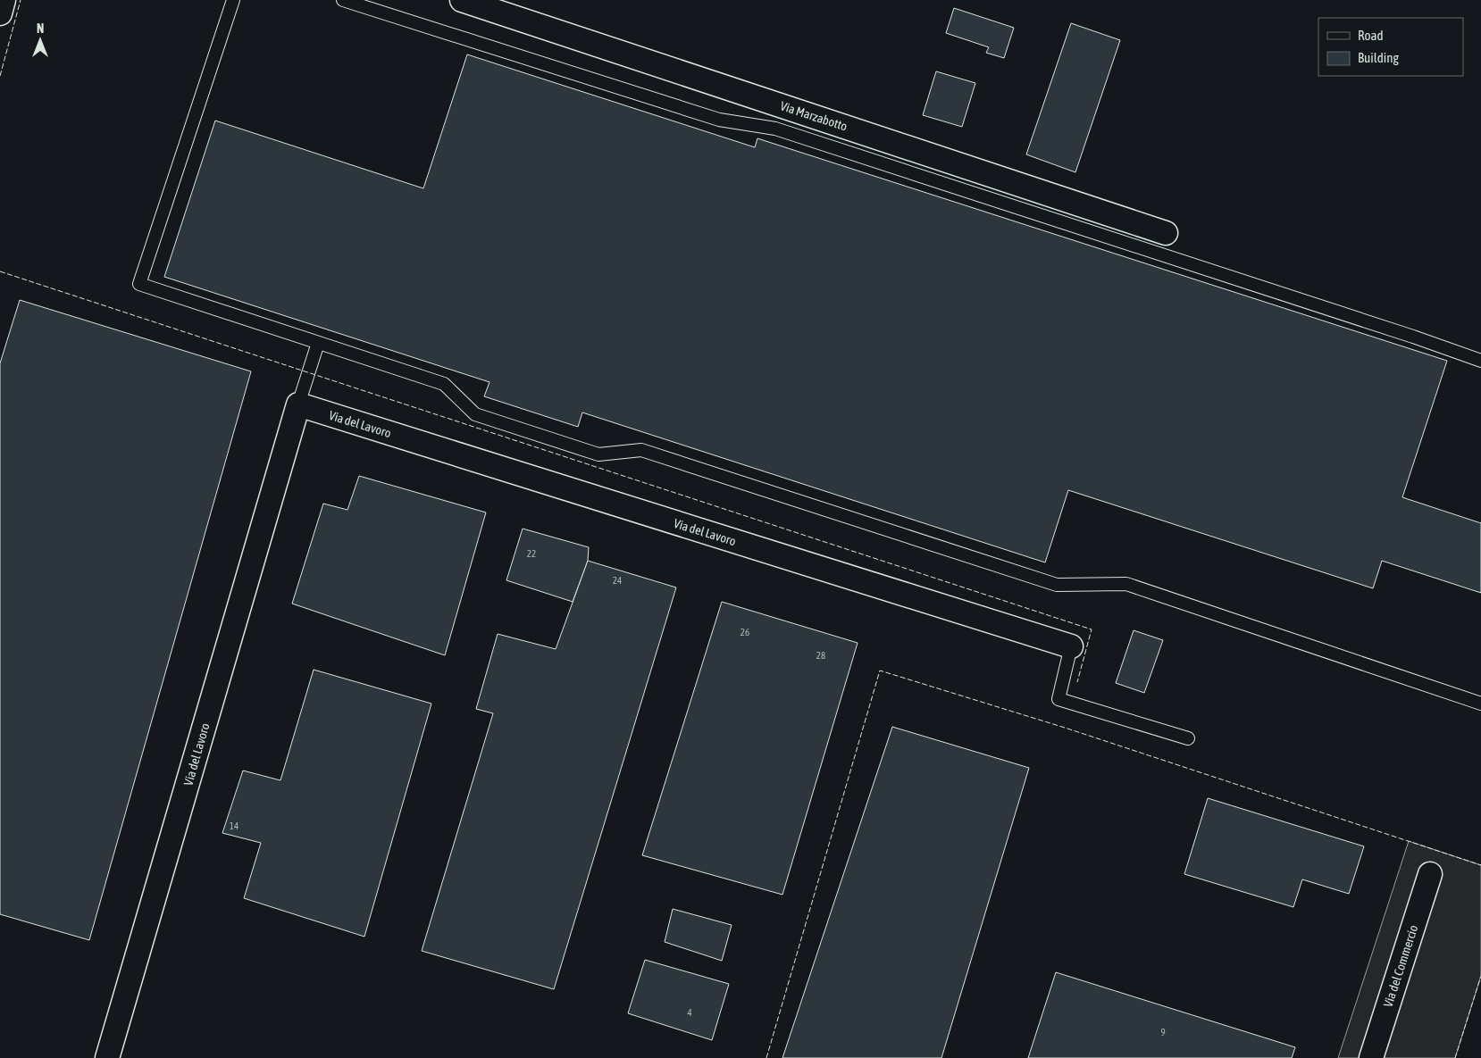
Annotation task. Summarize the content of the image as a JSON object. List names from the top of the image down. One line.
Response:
{"streets":{"street":["Via Marzabotto","Via del Lavoro","Via del Commercio"]},"house_numbers":["22","24","26","28","14","4","9"],"legend":["Road","Building"],"north":"top"}
